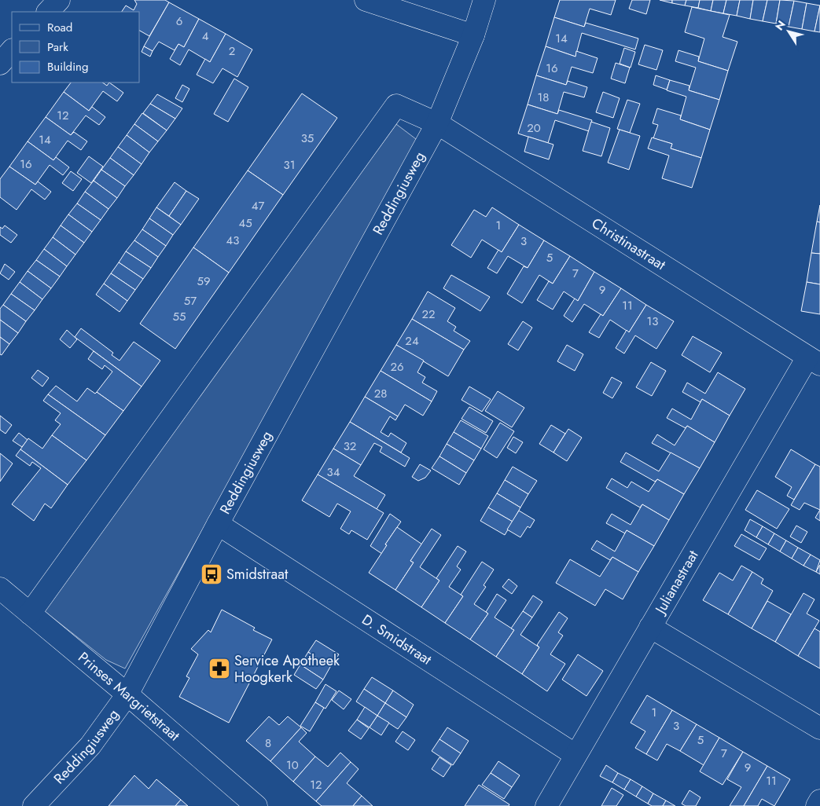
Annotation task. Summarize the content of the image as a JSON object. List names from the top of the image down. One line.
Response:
{"streets":{"street":["Reddingiusweg","Christinastraat","Julianastraat","D. Smidstraat","Prinses Margrietstraat"]},"crossings":[["Reddingiusweg","Christinastraat"],["Reddingiusweg","D. Smidstraat"],["Reddingiusweg","Prinses Margrietstraat"],["Christinastraat","Julianastraat"],["Julianastraat","D. Smidstraat"]],"places":{"bus stop":["Smidstraat"],"pharmacy":["Service Apotheek Hoogkerk"]},"house_numbers":["6","4","14","2","16","18","12","20","35","14","16","31","47","45","1","43","3","5","7","59","9","57","11","22","55","13","24","26","28","32","34","1","3","5","8","7","10","9","11","12"],"legend":["Road","Park","Building"],"north":"top left"}
